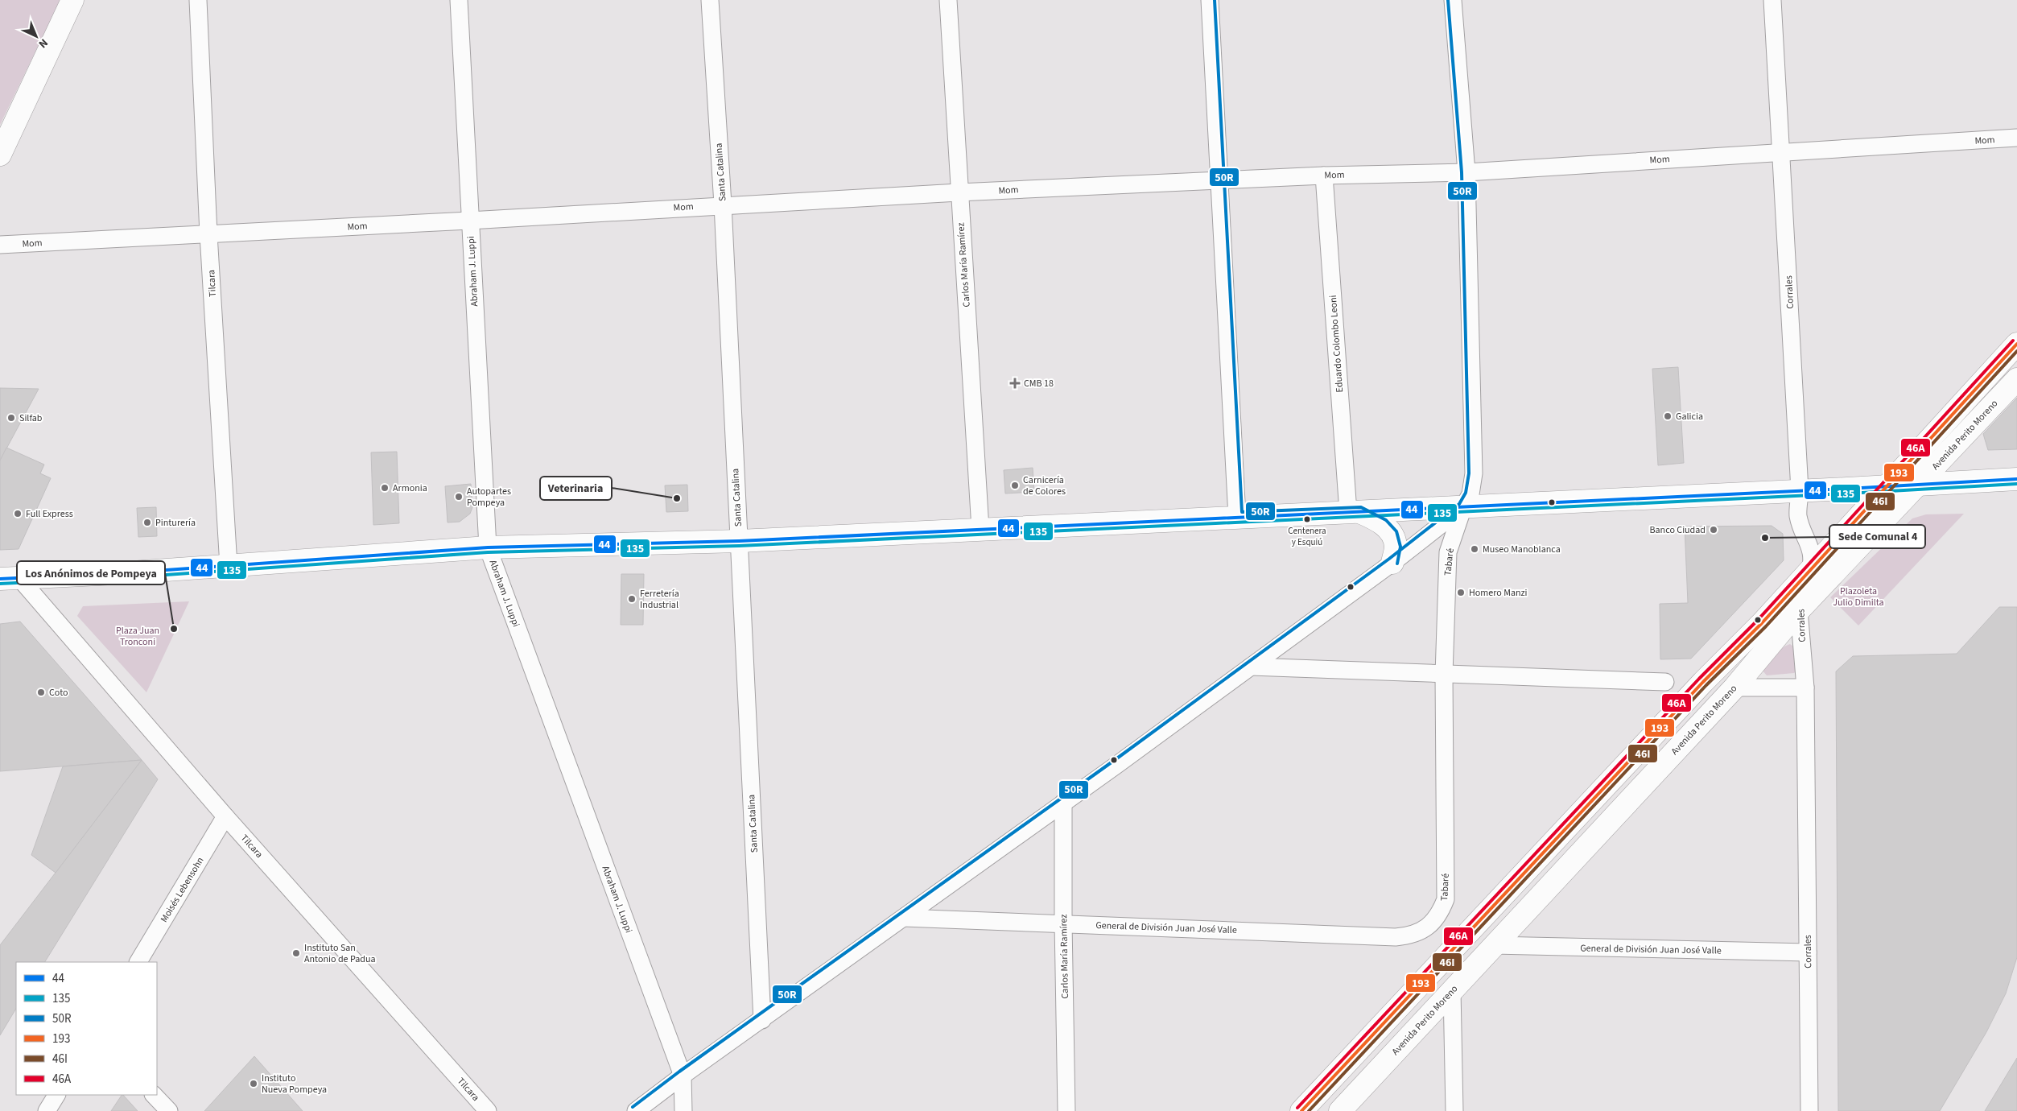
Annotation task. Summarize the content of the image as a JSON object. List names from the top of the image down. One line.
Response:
{"streets":{"main road":["Avenida Perito Moreno"],"street":["Mom","Santa Catalina","Carlos María Ramírez","Abraham J. Luppi","Tilcara","Corrales","Eduardo Colombo Leoni","Tabaré","Moisés Lebensohn","General de División Juan José Valle"]},"crossings":[["Mom","Santa Catalina"],["Mom","Carlos María Ramírez"],["Mom","Abraham J. Luppi"],["Mom","Tilcara"],["Mom","Corrales"],["Mom","Eduardo Colombo Leoni"],["Mom","Tabaré"],["Carlos María Ramírez","General de División Juan José Valle"],["Tilcara","Moisés Lebensohn"],["Corrales","Avenida Perito Moreno"],["Corrales","General de División Juan José Valle"],["Avenida Perito Moreno","General de División Juan José Valle"],["Tabaré","General de División Juan José Valle"]],"parks":["Plazoleta Julio Dimilta","Plaza Juan Tronconi"],"places":{"health":["CMB 18"],"other":["Galicia","Silfab","Carnicería de Colores","Armonia","Autopartes Pompeya","Veterinaria","Full Express","Centenera y Esquiú","Pinturería","Banco Ciudad","Sede Comunal 4","Museo Manoblanca","Homero Manzi","Ferretería Industrial","Los Anónimos de Pompeya","Coto","Instituto San Antonio de Padua","Instituto Nueva Pompeya"]},"lines":["transit line 50R","transit line 46A","transit line 193","transit line 46I","transit line 44","transit line 135"],"legend":["44","135","50R","193","46I","46A"],"north":"bottom right"}
